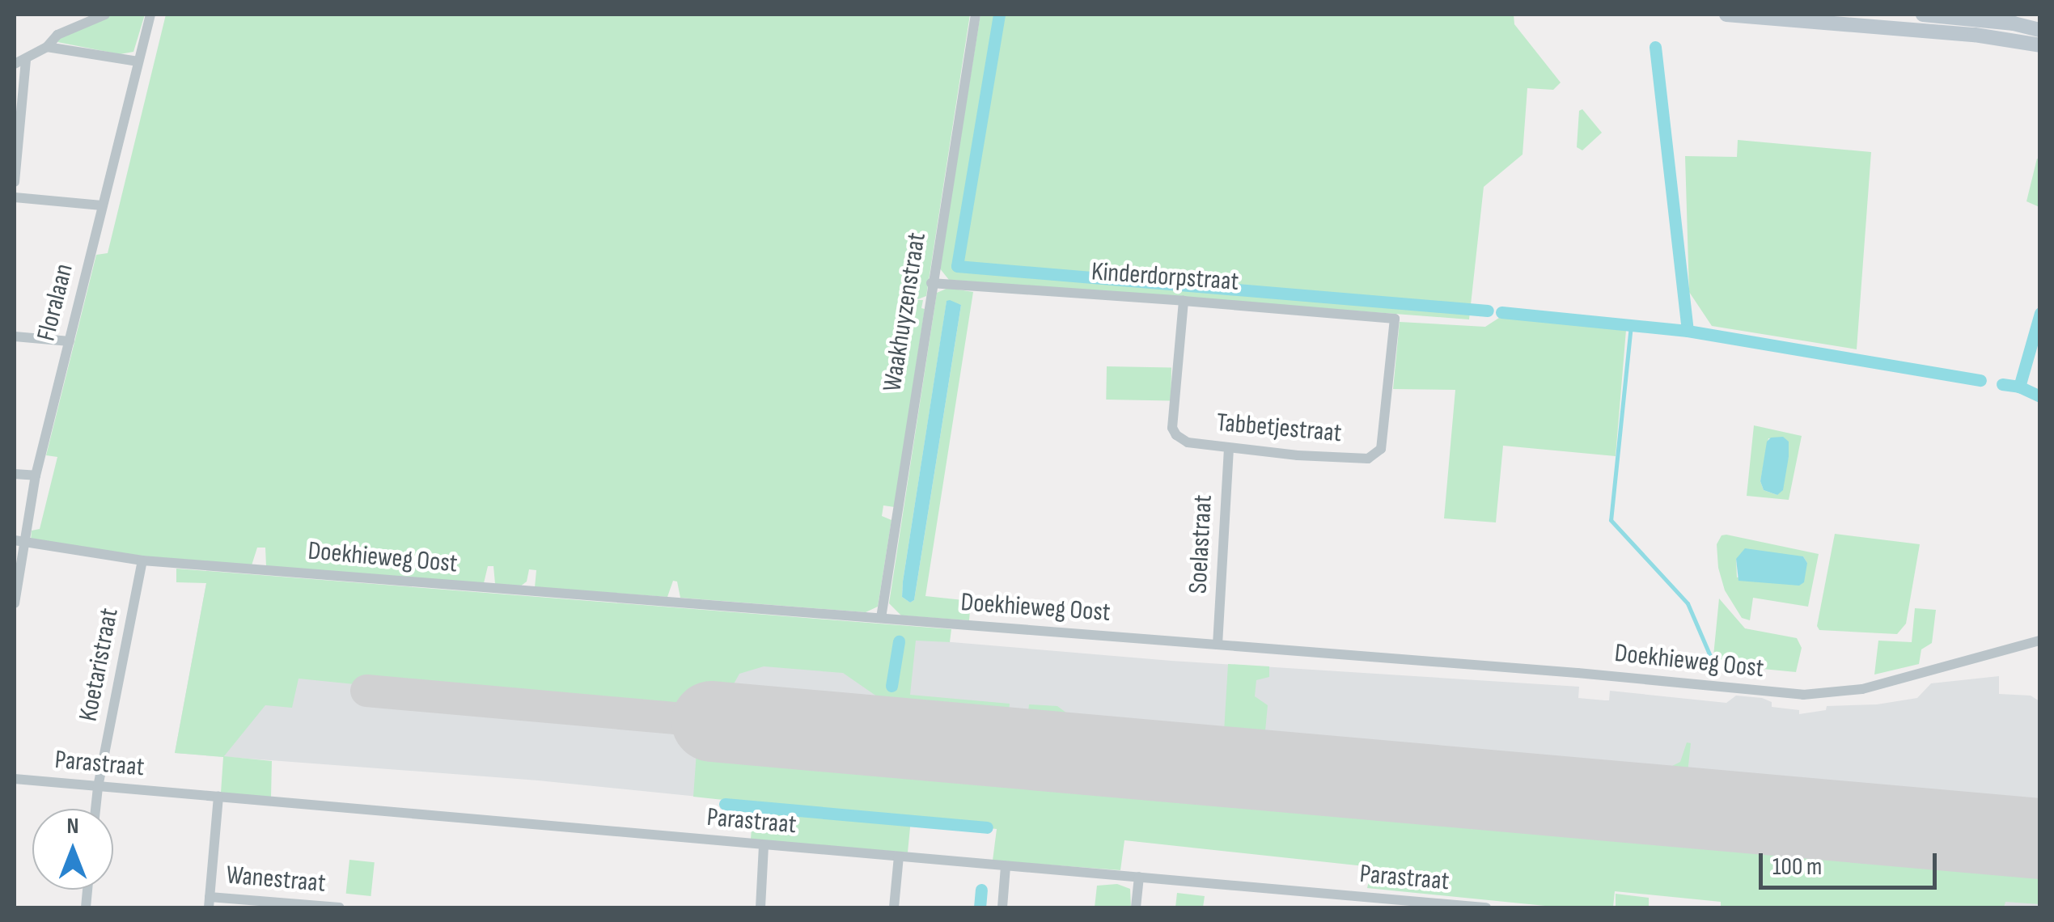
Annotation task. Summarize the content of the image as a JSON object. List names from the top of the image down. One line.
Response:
{"streets":{"street":["Kinderdorpstraat","Floralaan","Waakhuyzenstraat","Tabbetjestraat","Soelastraat","Doekhieweg Oost","Koetaristraat","Parastraat","Wanestraat"]},"crossings":[["Kinderdorpstraat","Waakhuyzenstraat"],["Kinderdorpstraat","Tabbetjestraat"],["Floralaan","Doekhieweg Oost"],["Waakhuyzenstraat","Doekhieweg Oost"],["Tabbetjestraat","Soelastraat"],["Soelastraat","Doekhieweg Oost"],["Doekhieweg Oost","Koetaristraat"],["Koetaristraat","Parastraat"]],"scale_bar":"100 m","north":"top"}
